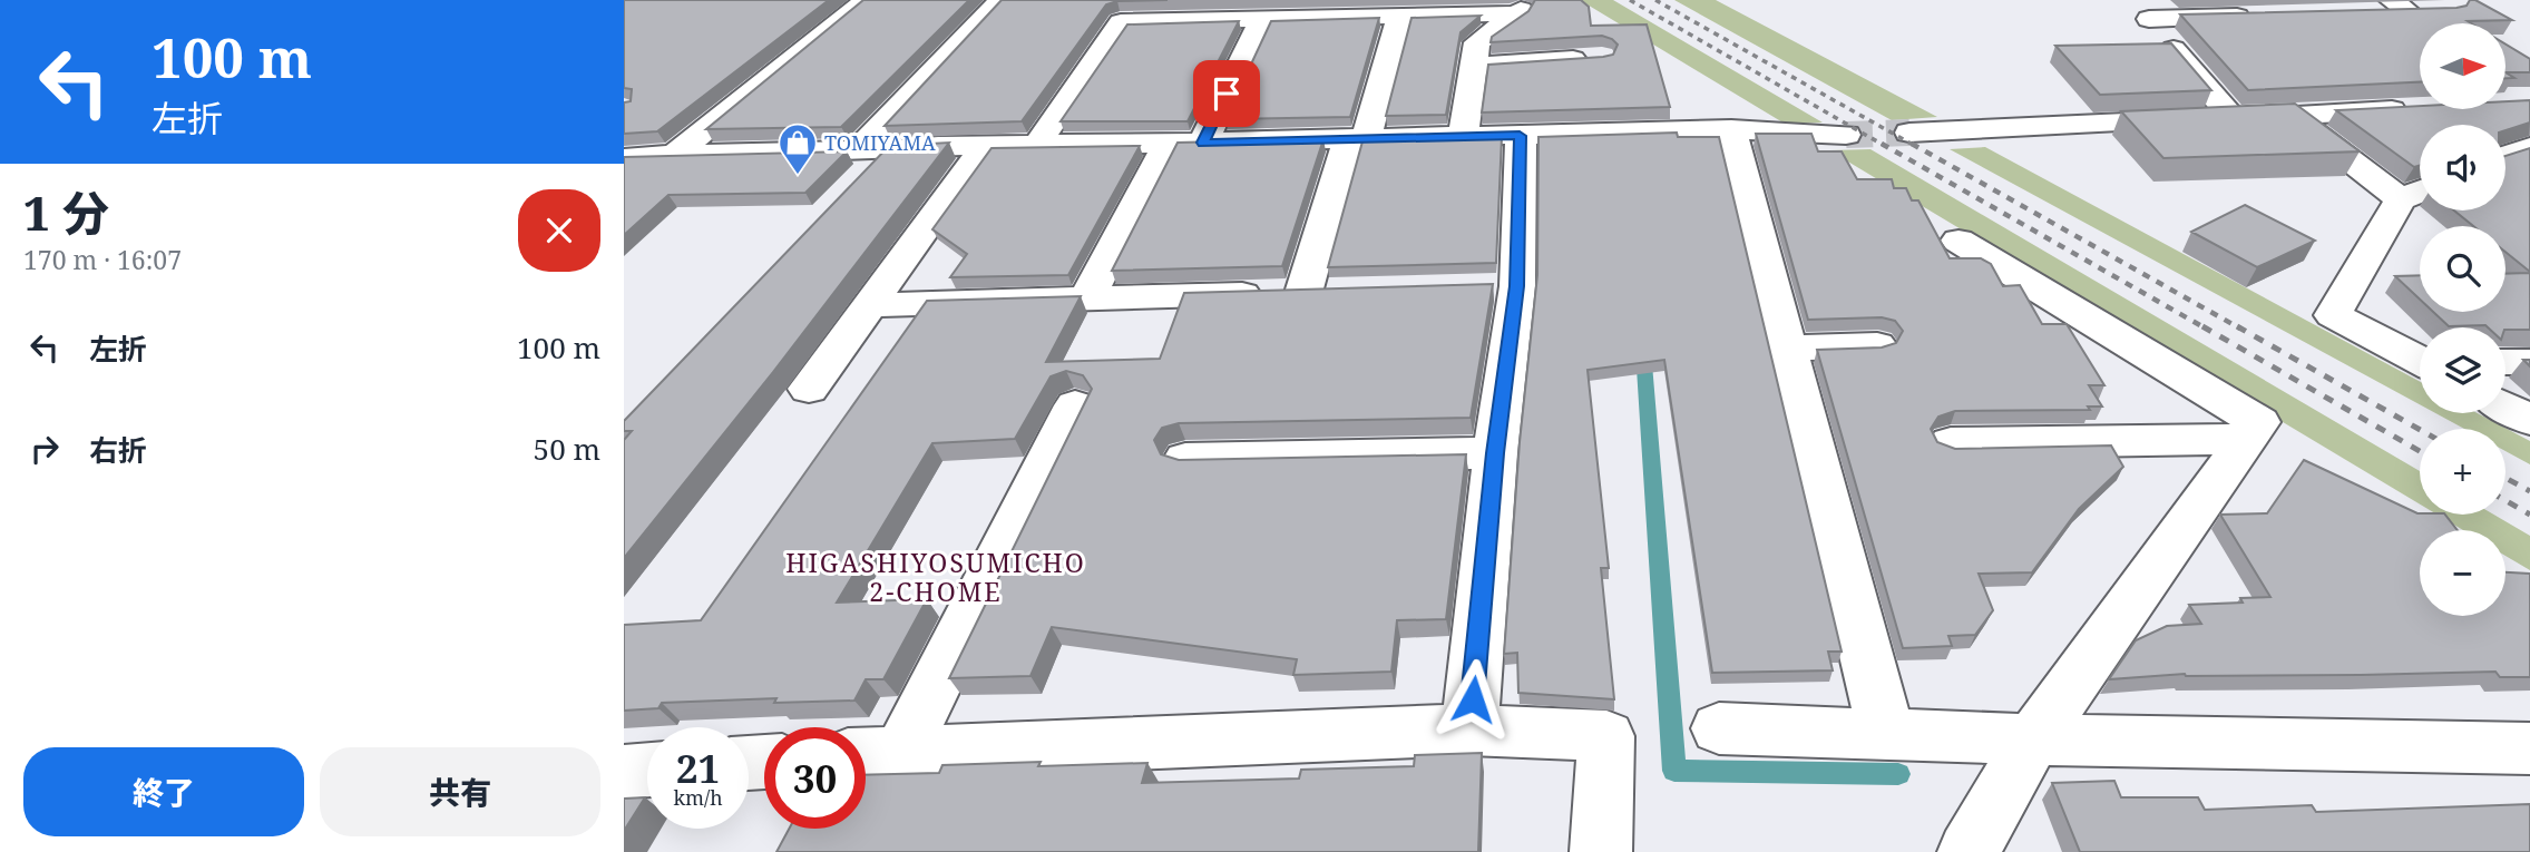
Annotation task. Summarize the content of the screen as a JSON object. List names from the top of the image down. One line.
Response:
{"districts":["HIGASHIYOSUMICHO 2-CHOME"],"places":{"shop":["TOMIYAMA"]},"north":"right","page":{"turn":["100 m","左折"],"map_buttons":["+","−"],"heading":["1 分","170 m · 16:07"],"list":[{"name":"左折","value":"100 m"},{"name":"右折","value":"50 m"}],"speed":"21 km/h","limit":"30","buttons":["終了","共有"]}}
